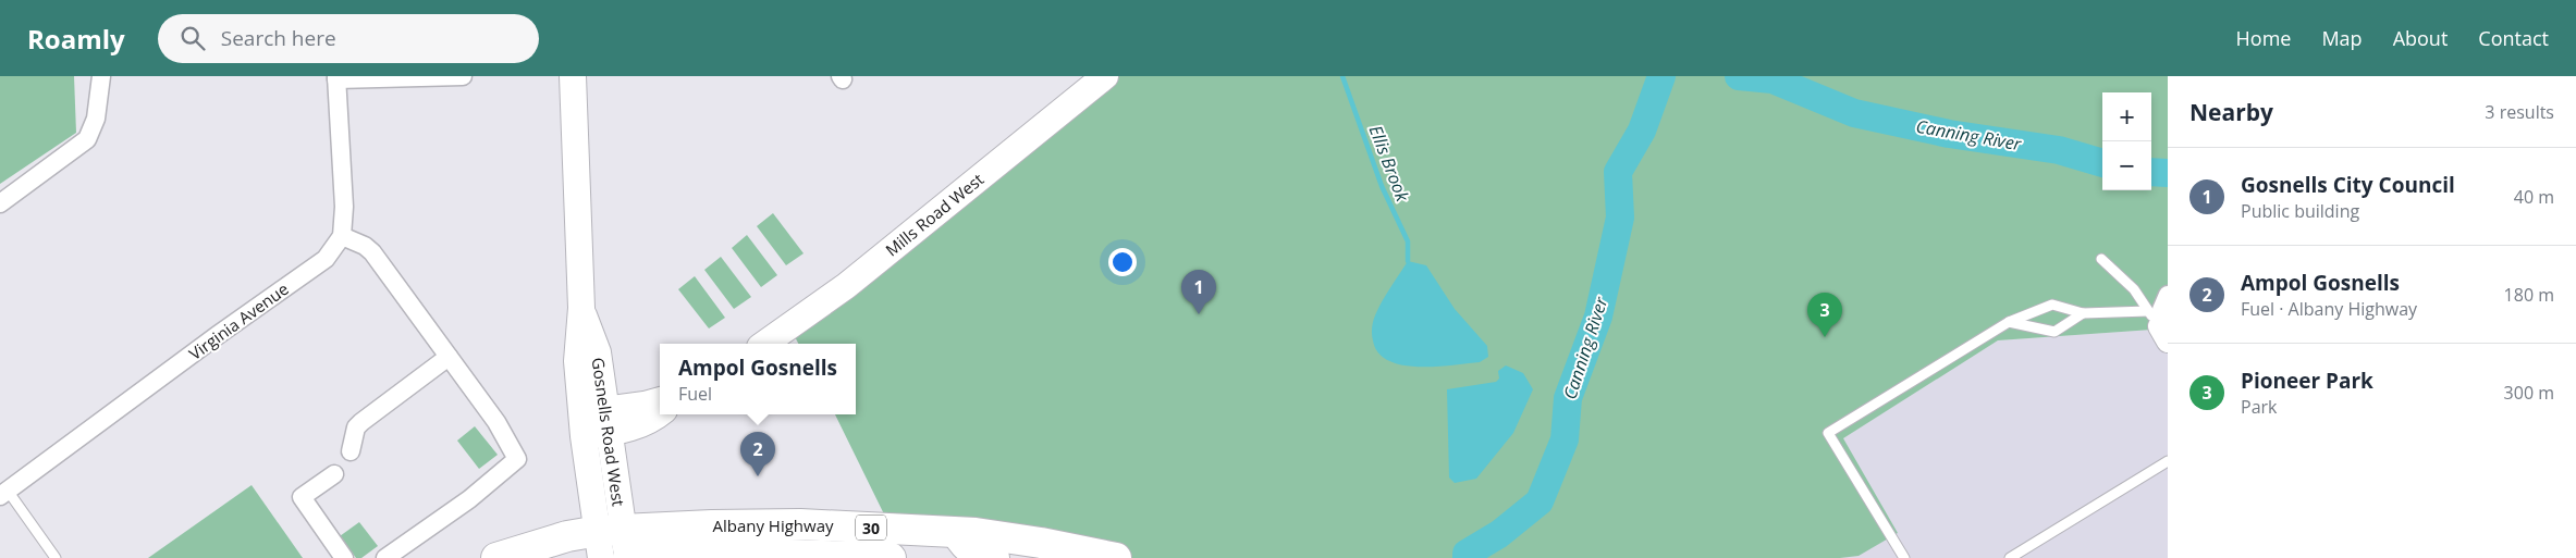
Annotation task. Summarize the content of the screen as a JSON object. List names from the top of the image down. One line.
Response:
{"streets":{"highway":["Albany Highway","30"],"main road":["Mills Road West","Gosnells Road West"],"street":["Virginia Avenue"]},"crossings":[["Gosnells Road West","Albany Highway"]],"water":["Canning River","Ellis Brook"],"page":{"header":"Roamly","search":"Search here","nav":["Home","Map","About","Contact"],"heading":["Nearby","3 results"],"map_buttons":["+","−"],"list":[{"mark":"1","name":"Gosnells City Council","note":"Public building","value":"40 m"},{"mark":"2","name":"Ampol Gosnells","note":"Fuel · Albany Highway","value":"180 m"},{"mark":"3","name":"Pioneer Park","note":"Park","value":"300 m"}],"pins":["1","3","2"],"popup":["Ampol Gosnells","Fuel"]}}
